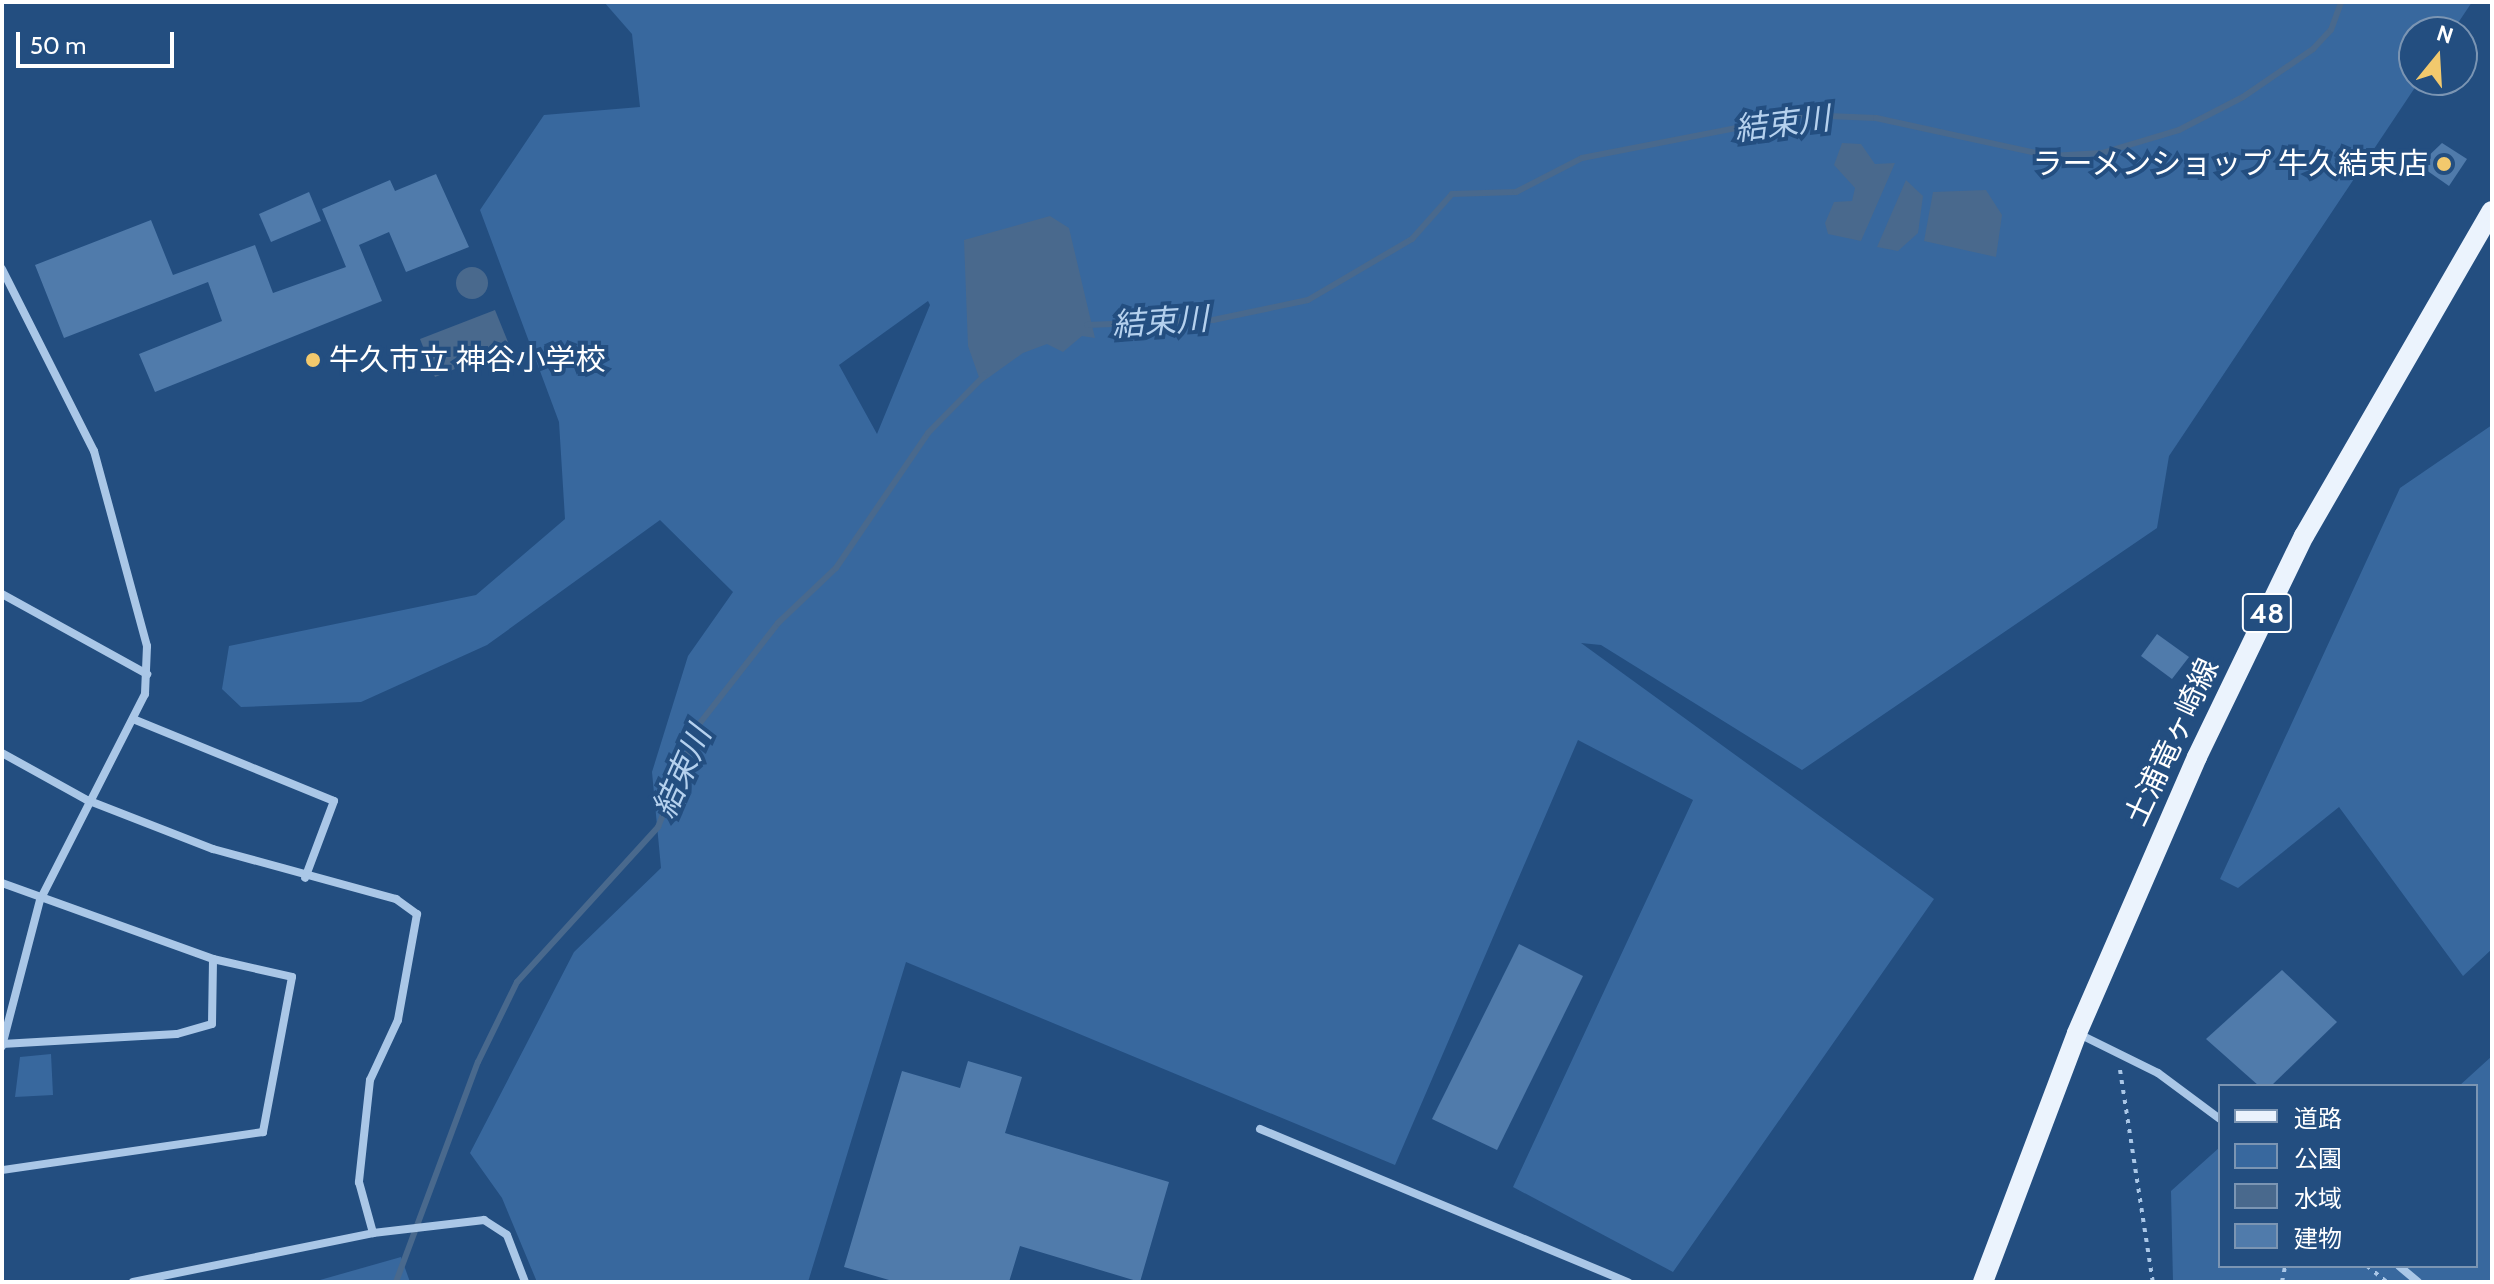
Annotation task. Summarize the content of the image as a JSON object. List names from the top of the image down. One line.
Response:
{"streets":{"main road":["48","土浦竜ヶ崎線"]},"water":["結束川"],"places":["ラーメンショップ 牛久結束店","牛久市立 神谷小学校"],"legend":["道路","公園","水域","建物"],"scale_bar":"50 m","north":"top"}
